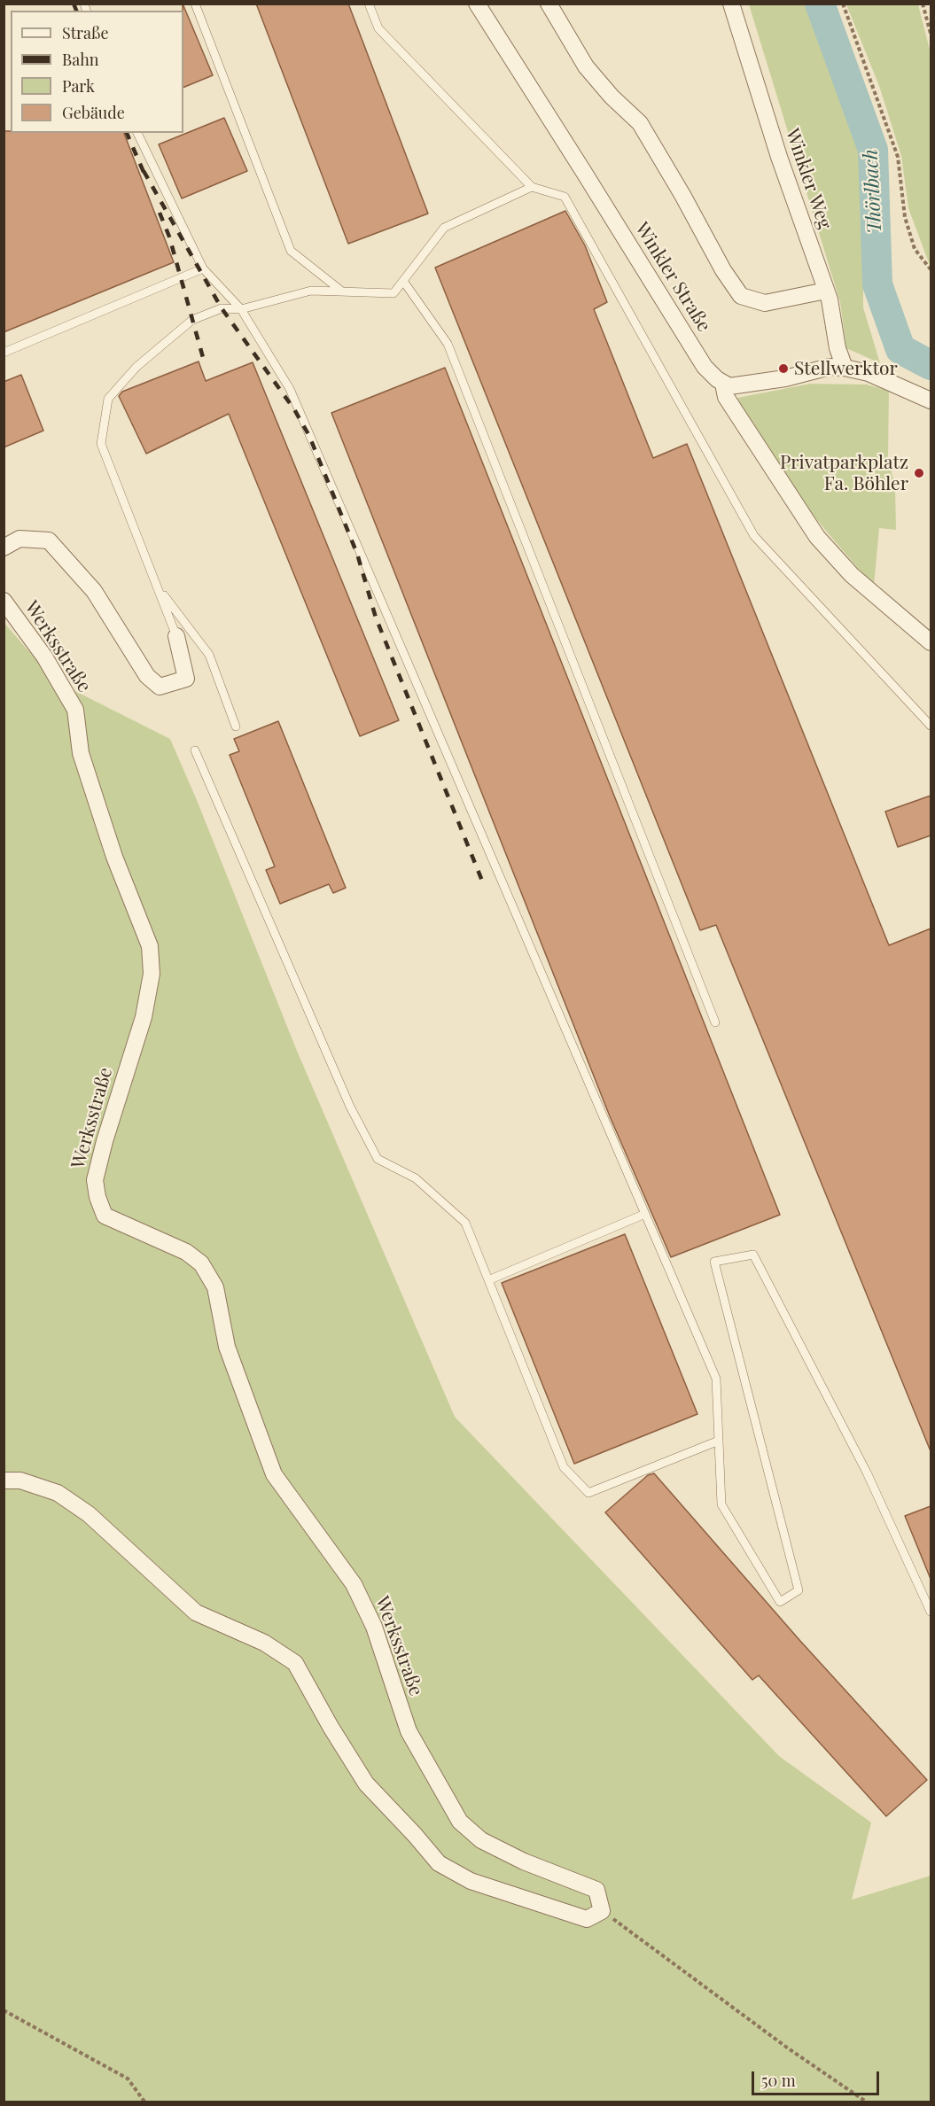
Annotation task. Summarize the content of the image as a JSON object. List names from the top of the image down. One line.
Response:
{"streets":{"street":["Winkler Weg","Winkler Straße","Werksstraße"]},"water":["Thörlbach"],"places":["Stellwerktor","Privatparkplatz Fa. Böhler"],"legend":["Straße","Bahn","Park","Gebäude"],"scale_bar":"50 m"}
